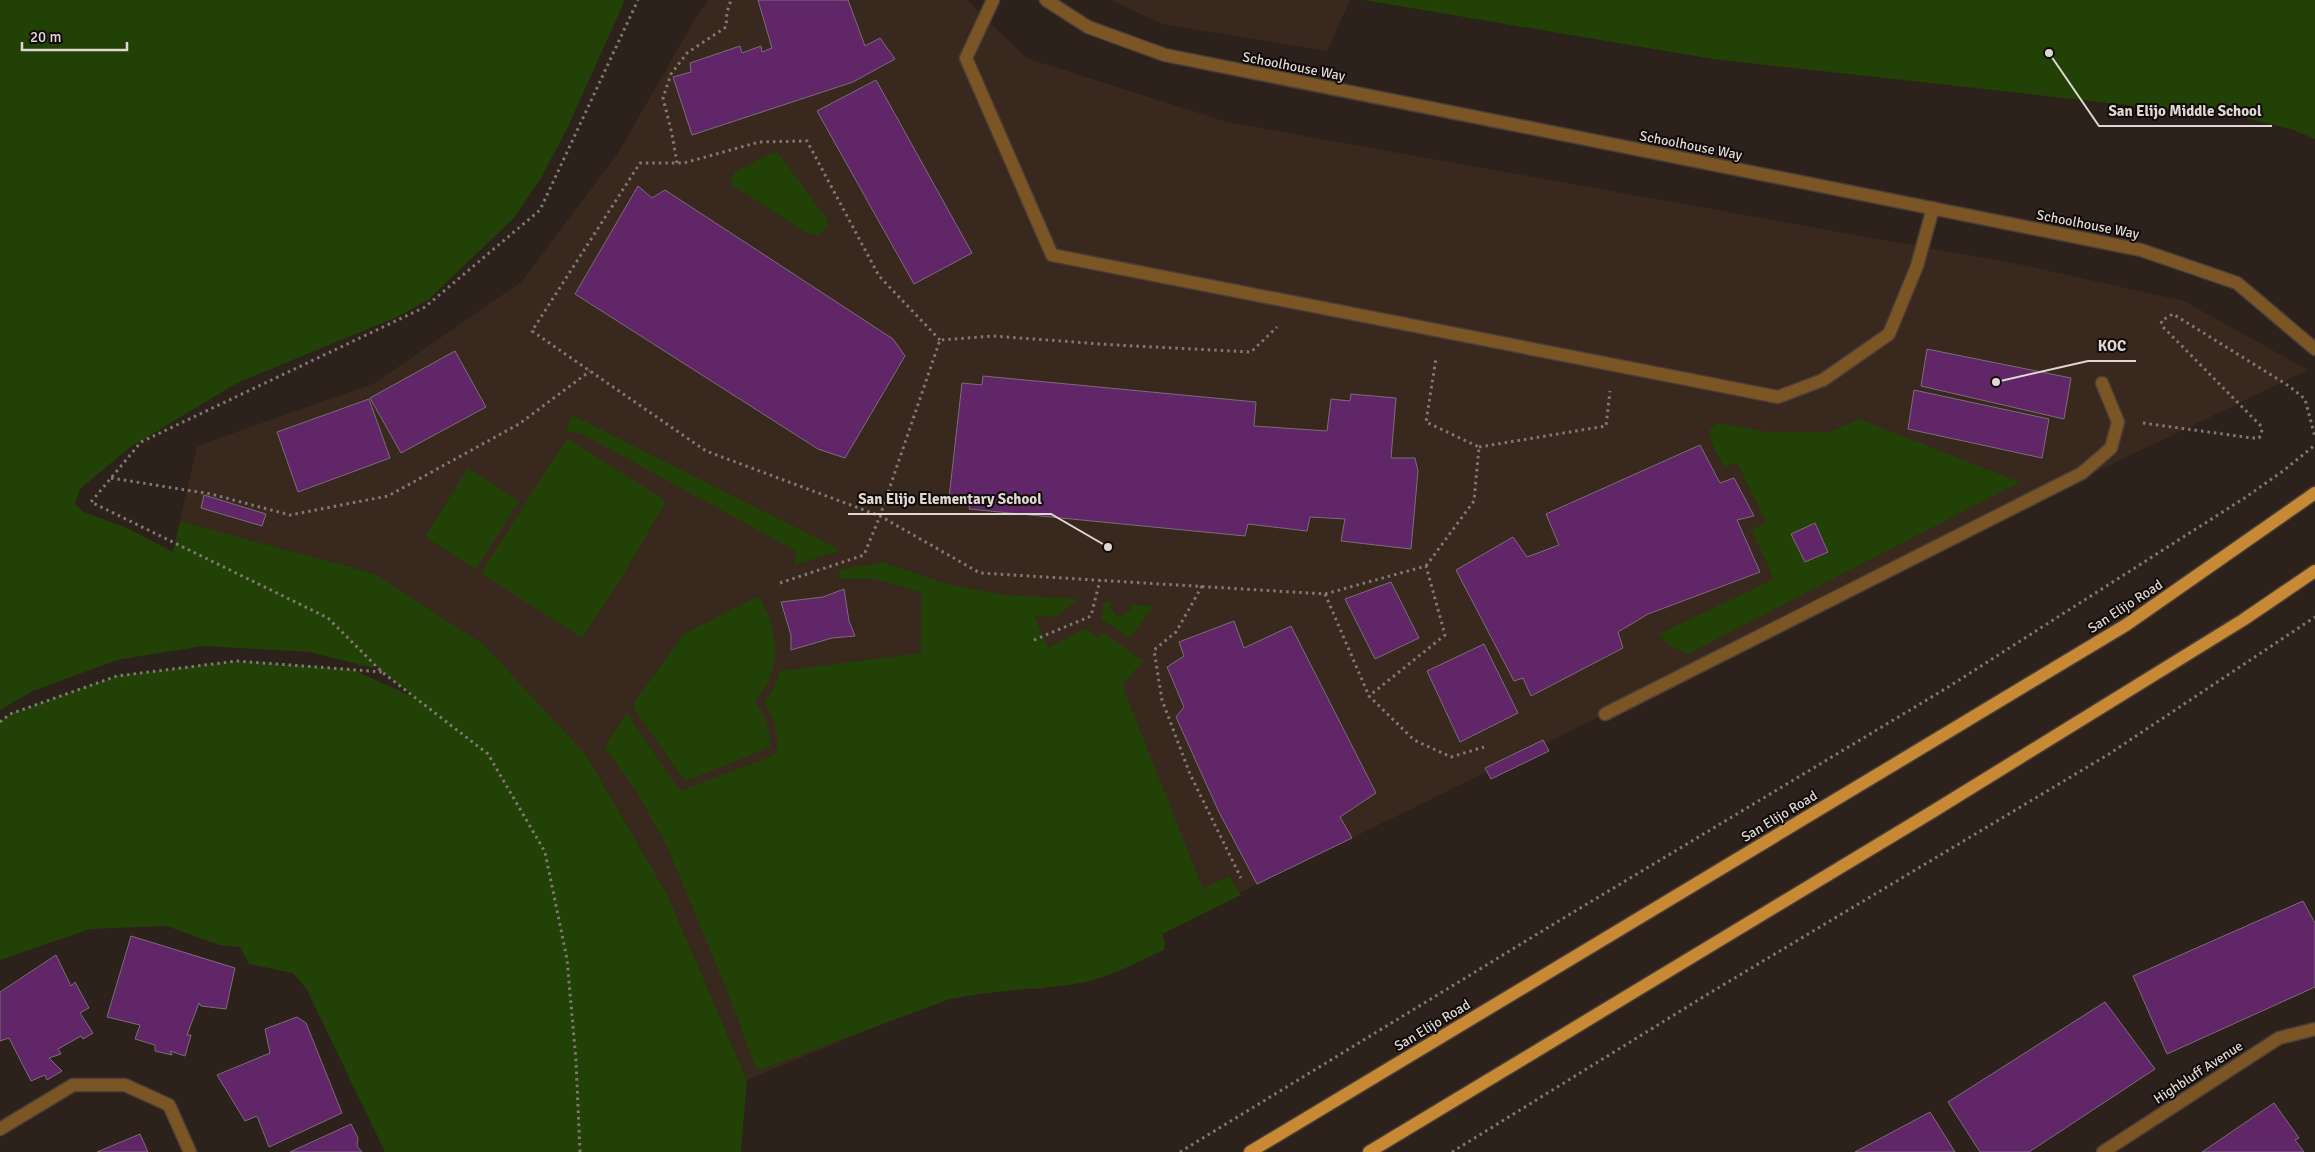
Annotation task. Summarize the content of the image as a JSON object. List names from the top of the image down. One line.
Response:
{"streets":{"main road":["San Elijo Road"],"street":["Schoolhouse Way","Highbluff Avenue"]},"places":["San Elijo Middle School","KOC","San Elijo Elementary School"],"scale_bar":"20 m"}
